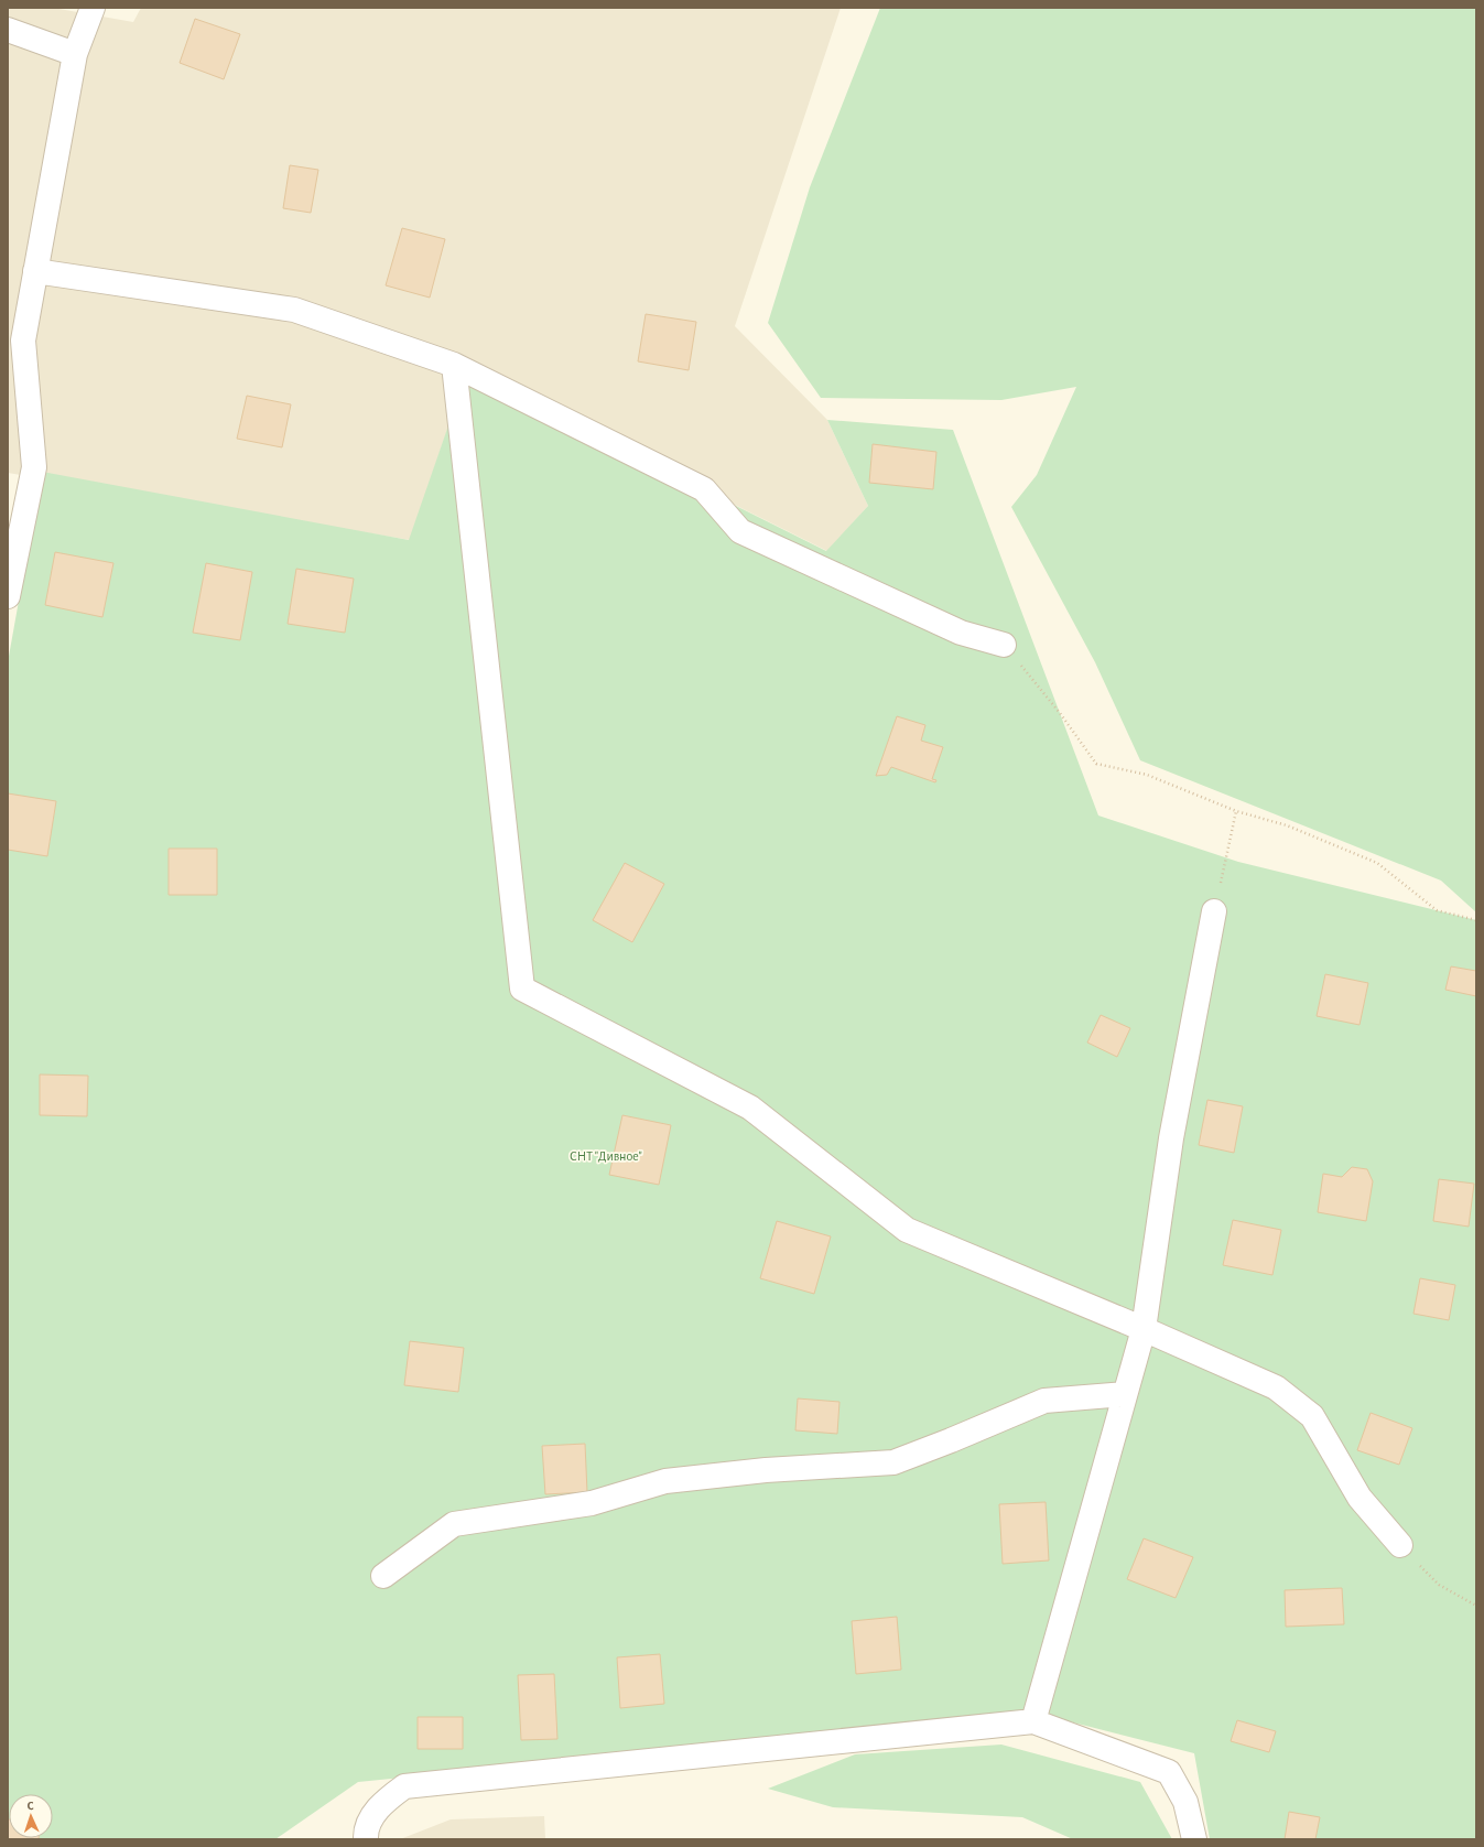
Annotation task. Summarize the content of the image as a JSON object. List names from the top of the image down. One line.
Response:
{"parks":["СНТ \"Дивное\""],"north":"top"}
